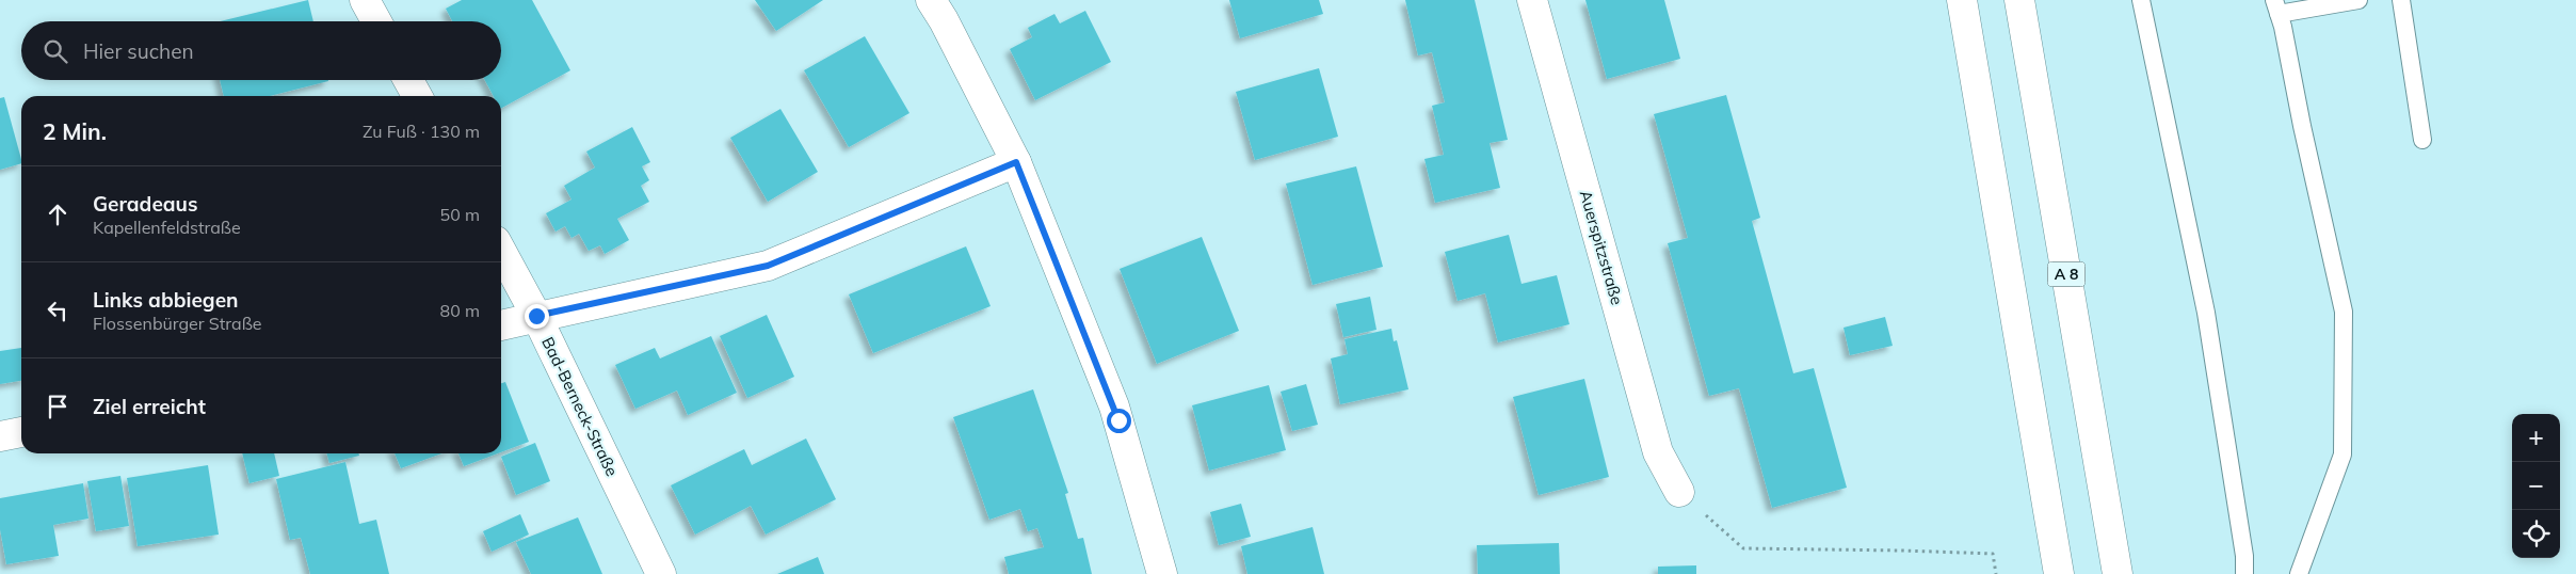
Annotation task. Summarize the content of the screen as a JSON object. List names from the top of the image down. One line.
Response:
{"streets":{"main road":["Auerspitzstraße","A 8","Bad-Berneck-Straße"]},"page":{"search":"Hier suchen","heading":["2 Min.","Zu Fuß · 130 m"],"list":[["Geradeaus","Kapellenfeldstraße","50 m"],["Links abbiegen","Flossenbürger Straße","80 m"],"Ziel erreicht"],"map_buttons":["+","−"]}}
